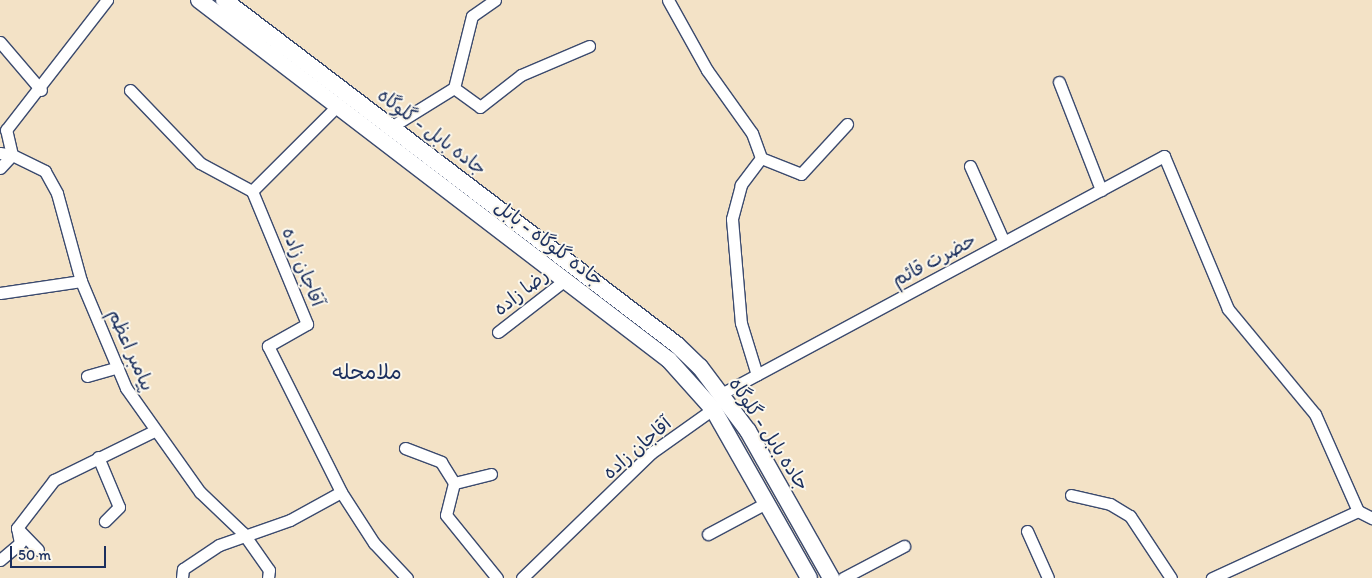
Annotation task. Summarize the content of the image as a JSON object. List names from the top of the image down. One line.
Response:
{"streets":{"main road":["جاده بابل - گلوگاه","جاده گلوگاه - بابل"],"street":["حضرت قائم","آقاجان زاده","رضا زاده","پیامبر اعظم"]},"crossings":[["جاده بابل - گلوگاه","حضرت قائم"],["جاده گلوگاه - بابل","آقاجان زاده"],["جاده گلوگاه - بابل","رضا زاده"]],"districts":["ملامحله"],"scale_bar":"50 m"}
